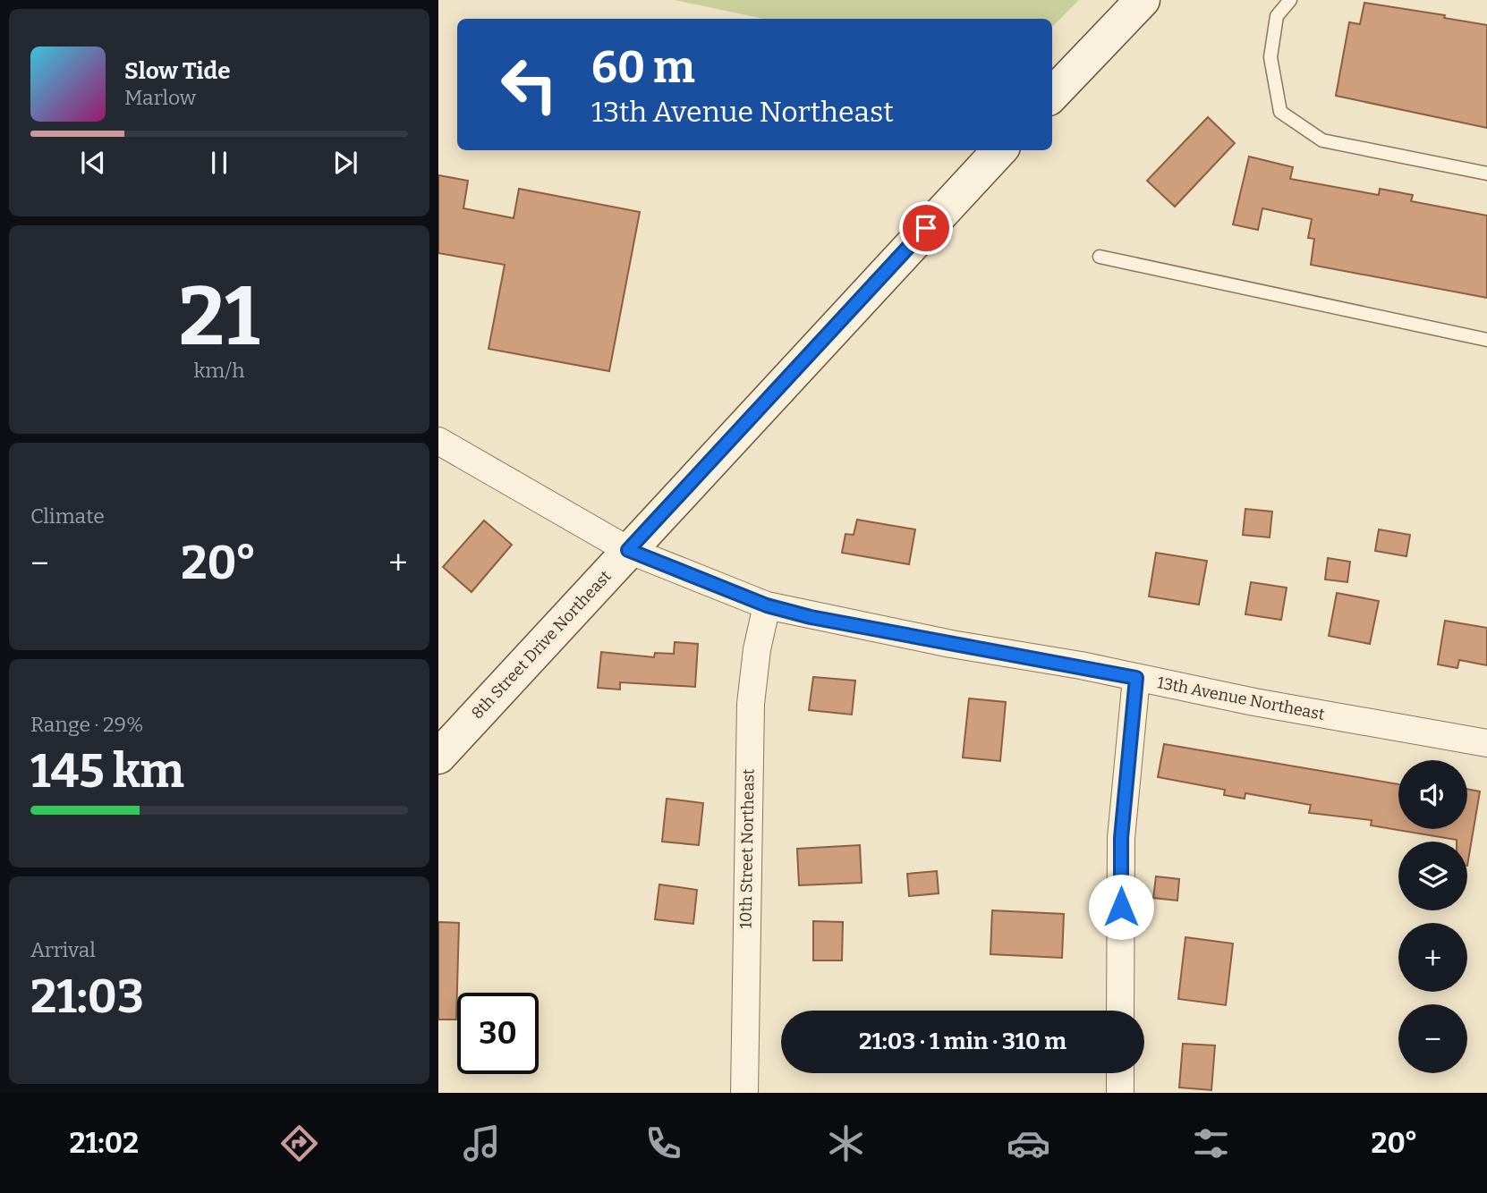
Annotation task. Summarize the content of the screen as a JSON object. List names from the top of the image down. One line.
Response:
{"streets":{"main road":["8th Street Drive Northeast"],"street":["13th Avenue Northeast","10th Street Northeast"]},"crossings":[["8th Street Drive Northeast","13th Avenue Northeast"],["13th Avenue Northeast","10th Street Northeast"]],"page":{"turn":["60 m","13th Avenue Northeast"],"song":["Slow Tide","Marlow"],"tile":[["21","km/h"],"Climate",["Range · 29%","145 km"],["Arrival","21:03"]],"heat":["−","20°","+"],"map_buttons":["+","−"],"limit":"30","trip":"21:03 · 1 min · 310 m","tabs":["21:02","20°"]}}
